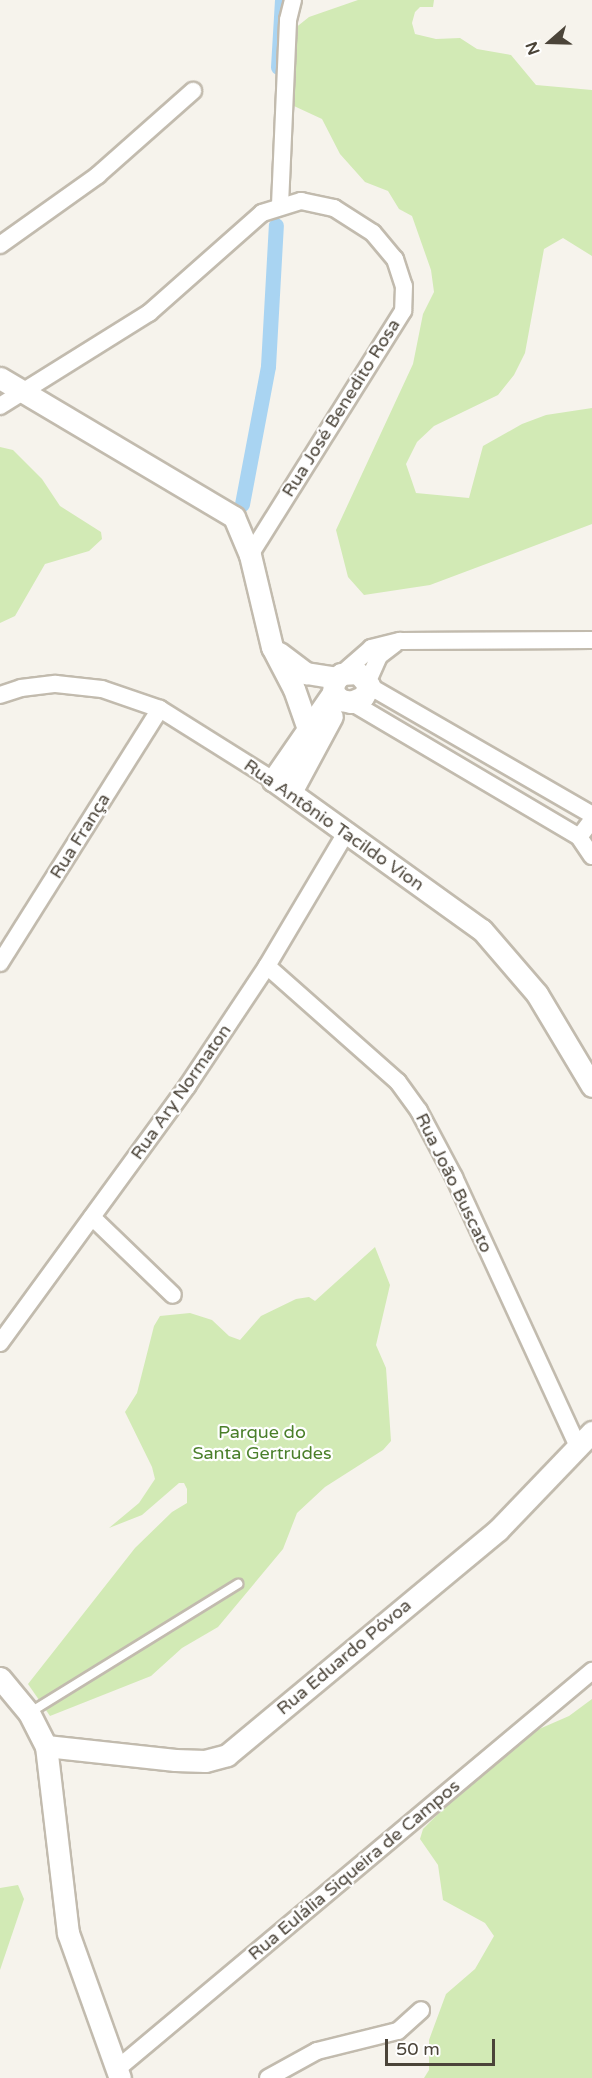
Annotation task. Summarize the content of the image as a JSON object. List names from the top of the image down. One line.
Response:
{"streets":{"street":["Rua José Benedito Rosa","Rua Antônio Tacildo Vion","Rua França","Rua Ary Normaton","Rua João Buscato","Rua Eduardo Póvoa","Rua Eulália Siqueira de Campos"]},"crossings":[["Rua Antônio Tacildo Vion","Rua França"],["Rua Antônio Tacildo Vion","Rua Ary Normaton"],["Rua Ary Normaton","Rua João Buscato"],["Rua João Buscato","Rua Eduardo Póvoa"]],"parks":["Parque do Santa Gertrudes"],"scale_bar":"50 m","north":"left"}
